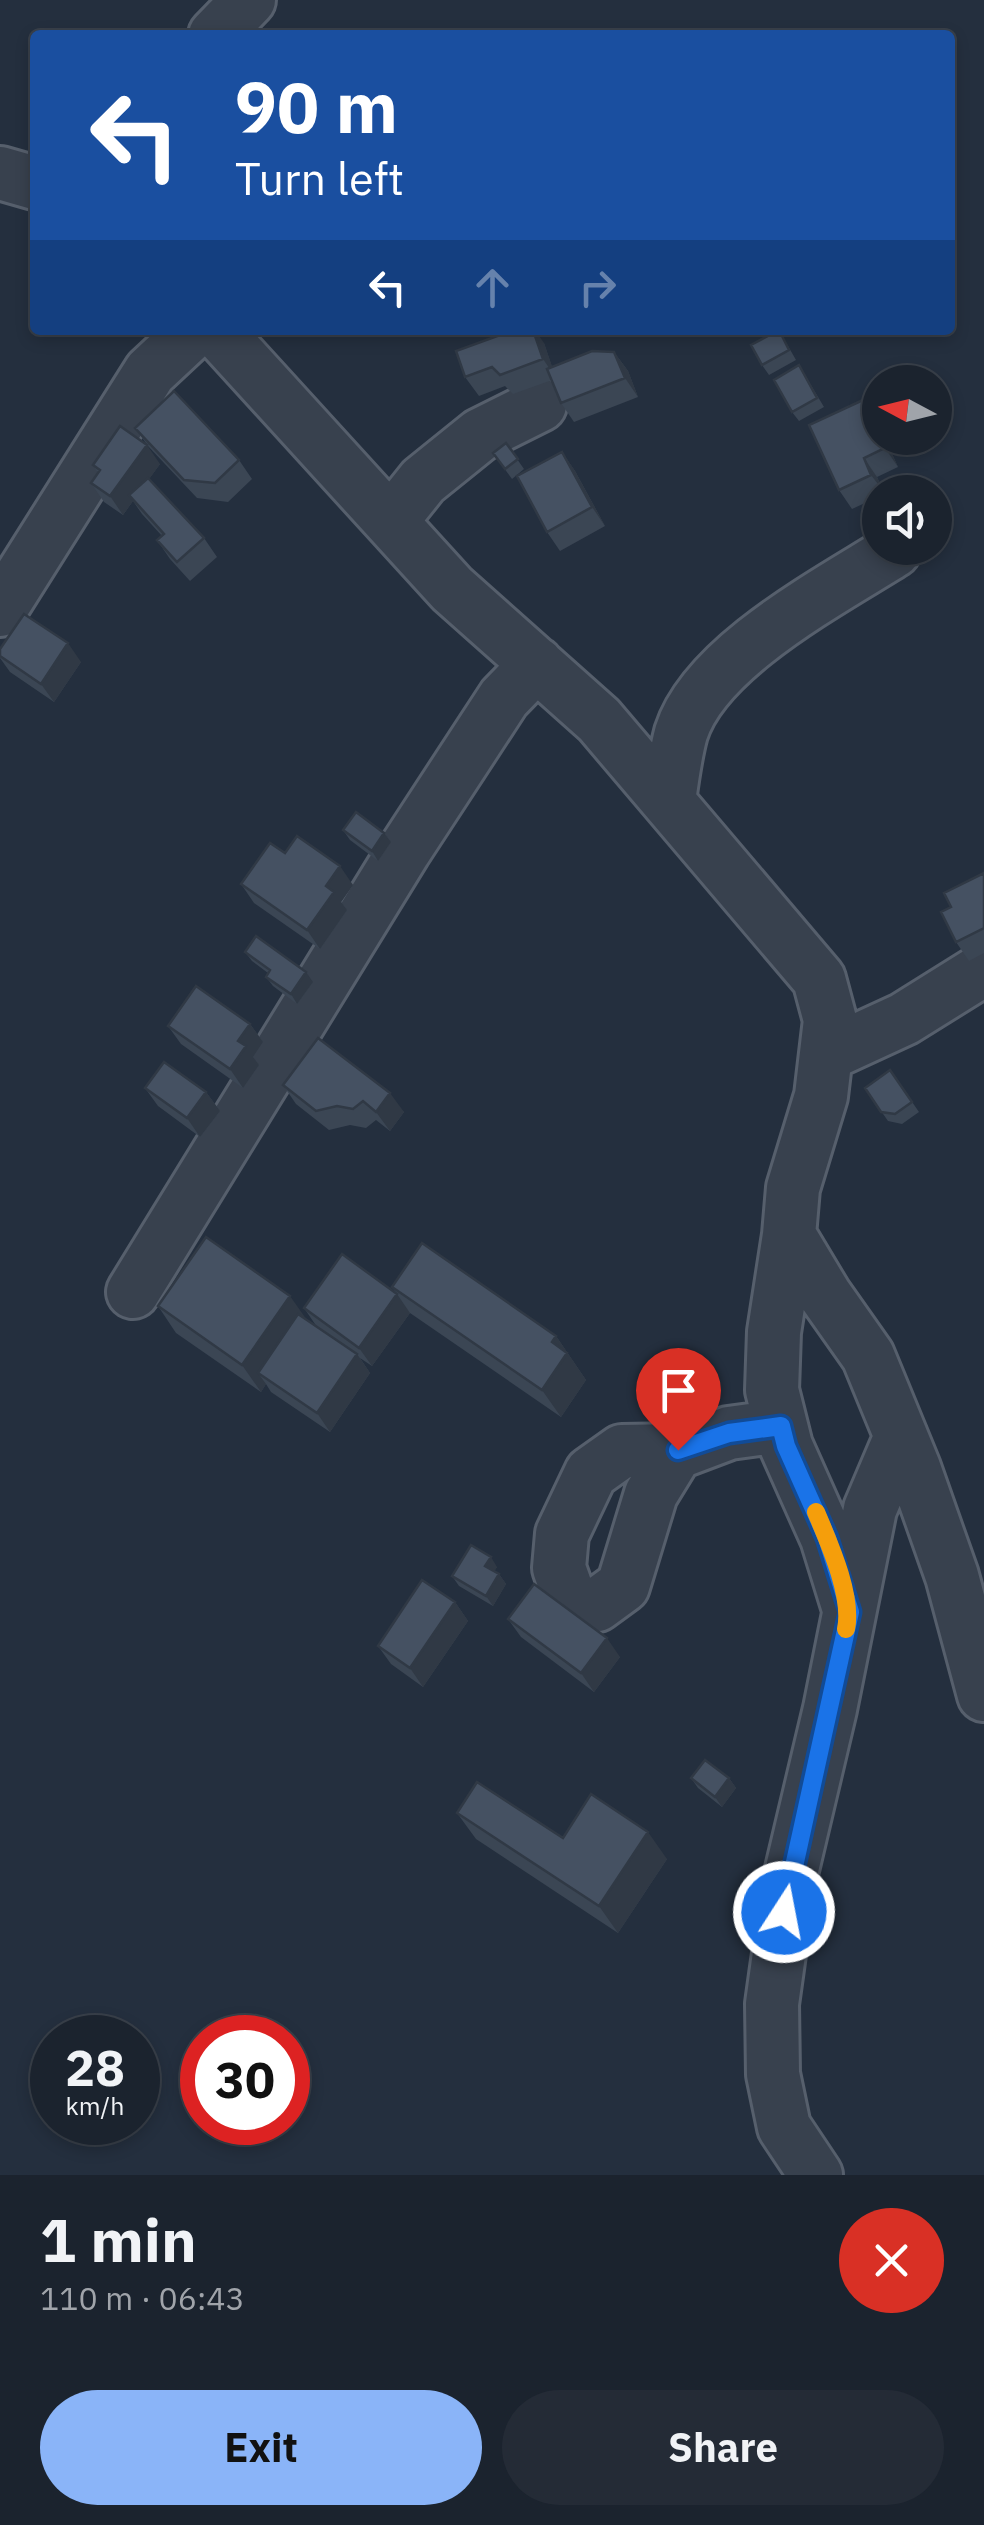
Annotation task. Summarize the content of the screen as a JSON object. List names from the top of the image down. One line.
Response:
{"north":"left","page":{"turn":["90 m","Turn left"],"speed":"28 km/h","limit":"30","heading":["1 min","110 m · 06:43"],"buttons":["Exit","Share"]}}
